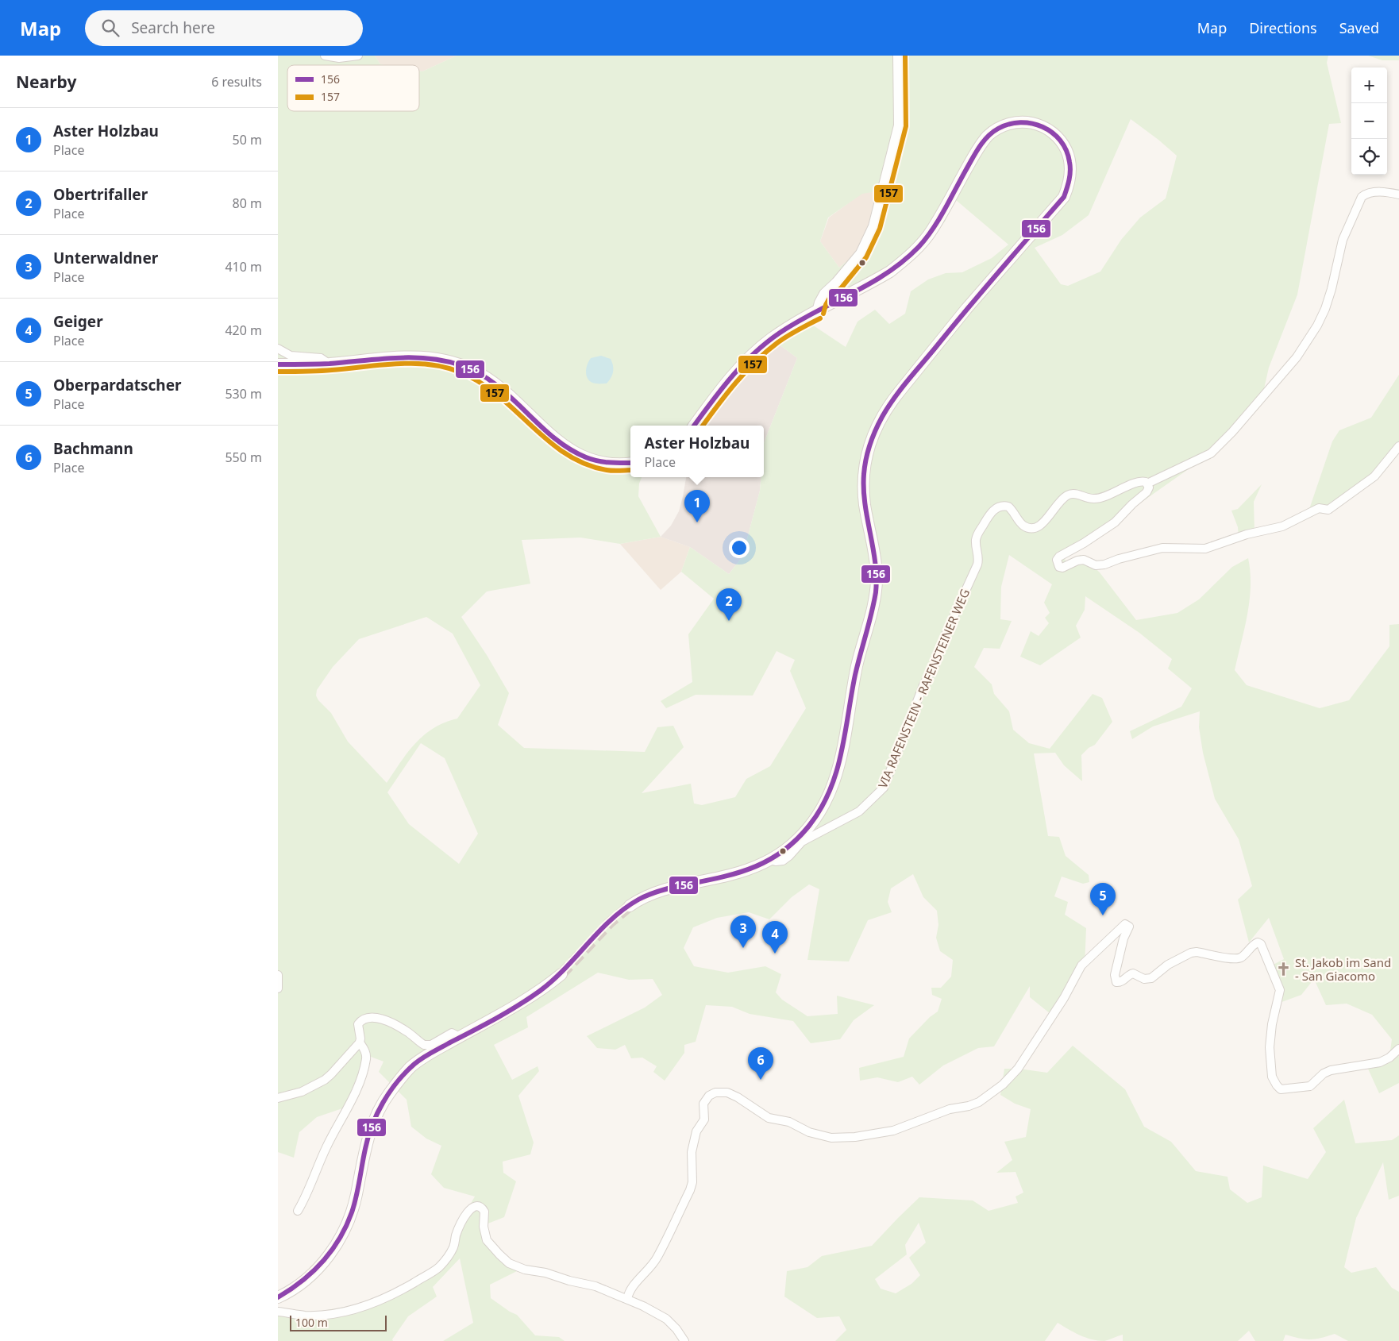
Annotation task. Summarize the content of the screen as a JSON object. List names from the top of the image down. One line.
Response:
{"streets":{"street":["VIA RAFENSTEIN - RAFENSTEINER WEG"]},"places":{"church":["St. Jakob im Sand - San Giacomo"]},"lines":["transit line 157","transit line 156"],"legend":["156","157"],"scale_bar":"100 m","page":{"header":"Map","search":"Search here","nav":["Map","Directions","Saved"],"heading":["Nearby","6 results"],"map_buttons":["+","−"],"list":[{"mark":"1","name":"Aster Holzbau","note":"Place","value":"50 m"},{"mark":"2","name":"Obertrifaller","note":"Place","value":"80 m"},{"mark":"3","name":"Unterwaldner","note":"Place","value":"410 m"},{"mark":"4","name":"Geiger","note":"Place","value":"420 m"},{"mark":"5","name":"Oberpardatscher","note":"Place","value":"530 m"},{"mark":"6","name":"Bachmann","note":"Place","value":"550 m"}],"popup":["Aster Holzbau","Place"],"pins":["1","2","5","3","4","6"],"scale":"100 m"}}
